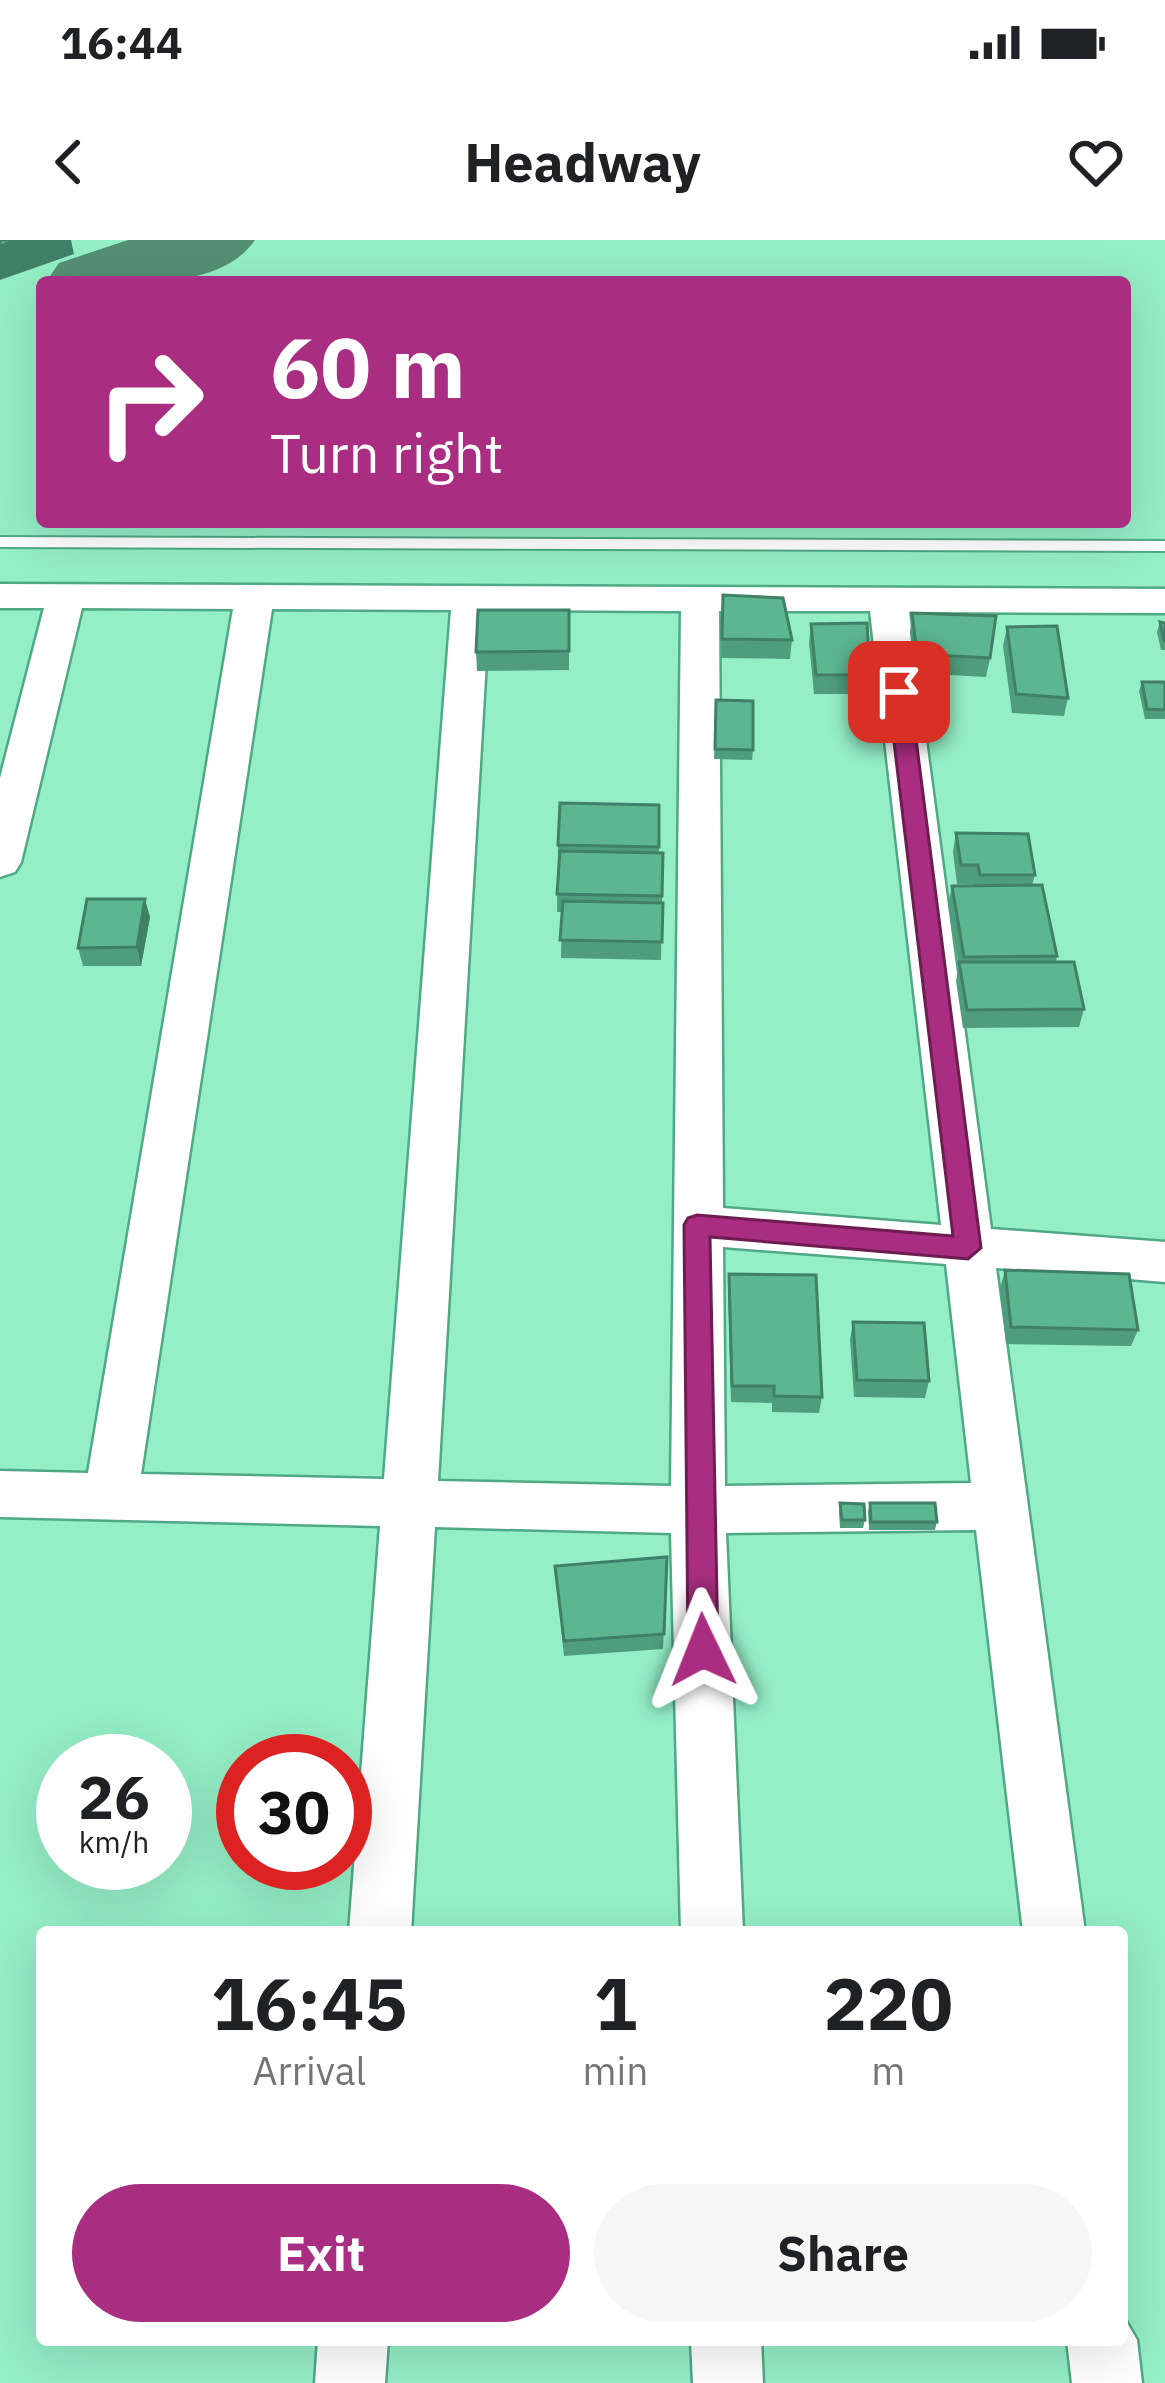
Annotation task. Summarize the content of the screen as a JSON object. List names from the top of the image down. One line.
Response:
{"page":{"status":"16:44","header":"Headway","turn":["60 m","Turn right"],"speed":"26 km/h","limit":"30","eta":["16:45","Arrival","1","min","220","m"],"buttons":["Exit","Share"]}}
